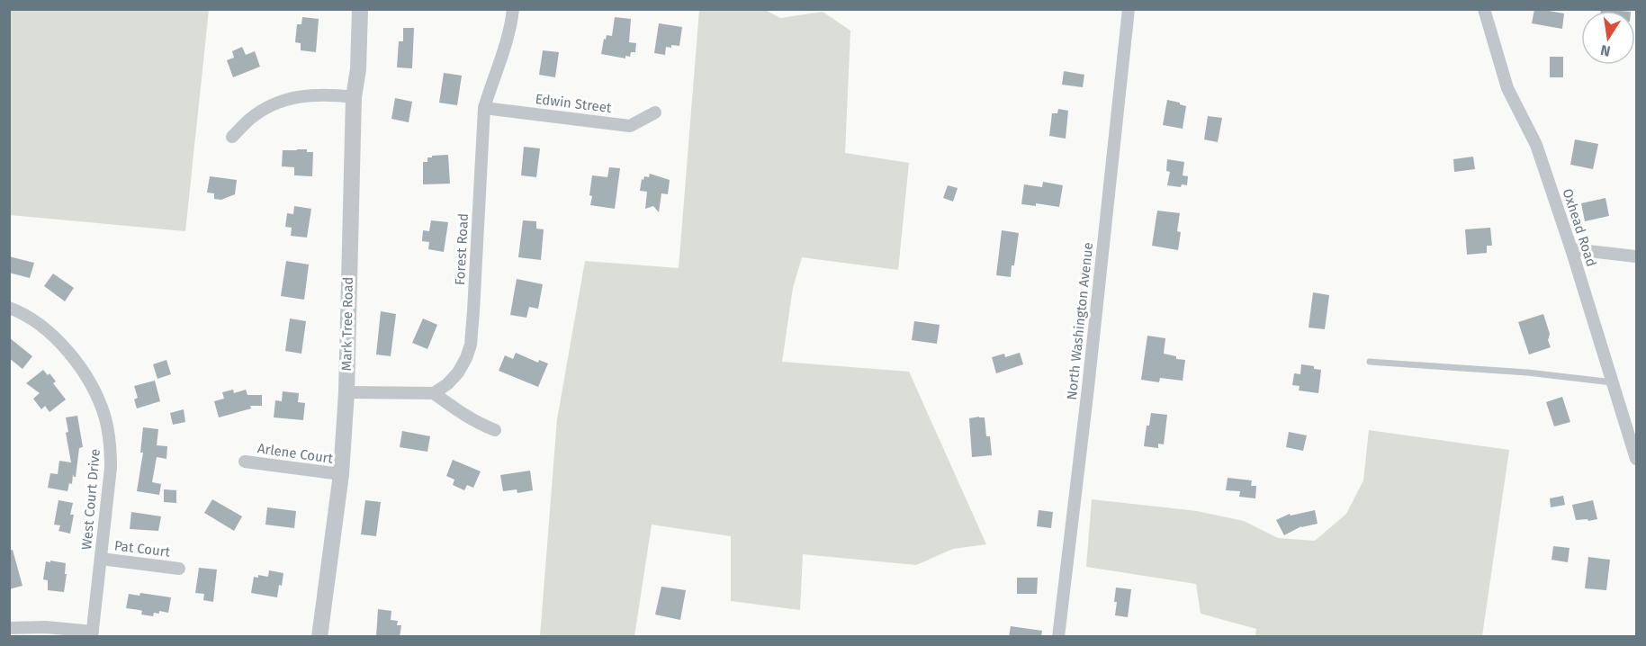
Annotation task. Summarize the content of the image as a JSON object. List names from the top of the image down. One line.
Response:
{"streets":{"street":["Edwin Street","Oxhead Road","Forest Road","North Washington Avenue","Mark Tree Road","Arlene Court","West Court Drive","Pat Court"]},"crossings":[["Edwin Street","Forest Road"],["Mark Tree Road","Arlene Court"],["West Court Drive","Pat Court"]],"north":"bottom"}
